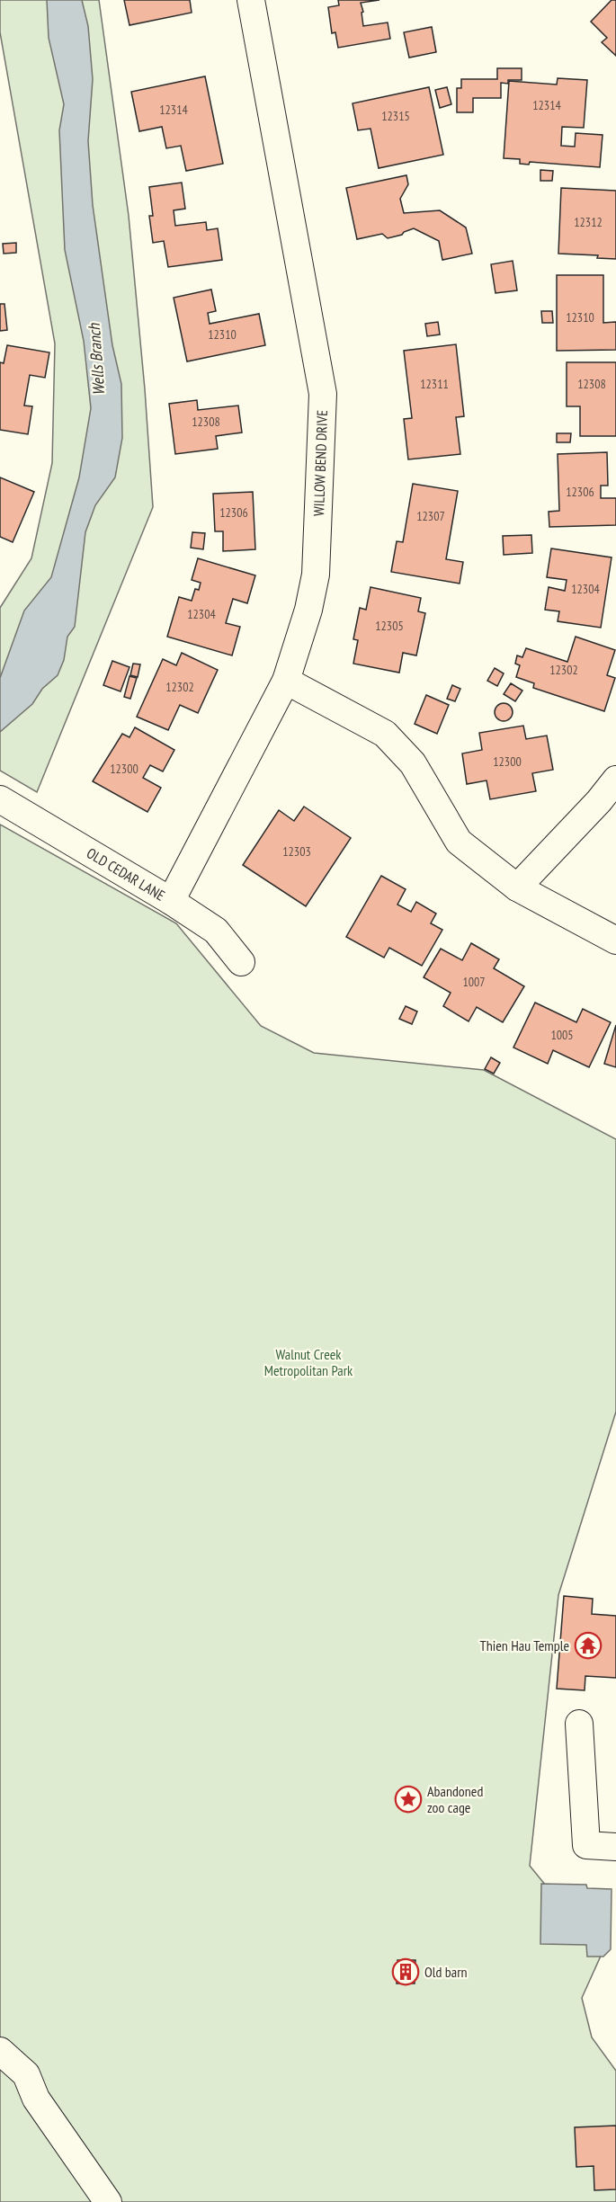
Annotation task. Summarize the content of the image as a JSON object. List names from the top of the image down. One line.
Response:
{"streets":{"street":["WILLOW BEND DRIVE","OLD CEDAR LANE"]},"crossings":[["WILLOW BEND DRIVE","OLD CEDAR LANE"]],"water":["Wells Branch"],"parks":["Walnut Creek Metropolitan Park"],"places":{"temple":["Thien Hau Temple"],"place":["Abandoned zoo cage"],"building":["Old barn"]},"house_numbers":["12314","12314","12315","12312","12310","12310","12311","12308","12308","12306","12306","12307","12304","12304","12305","12302","12302","12300","12300","12303","1007","1005"]}
